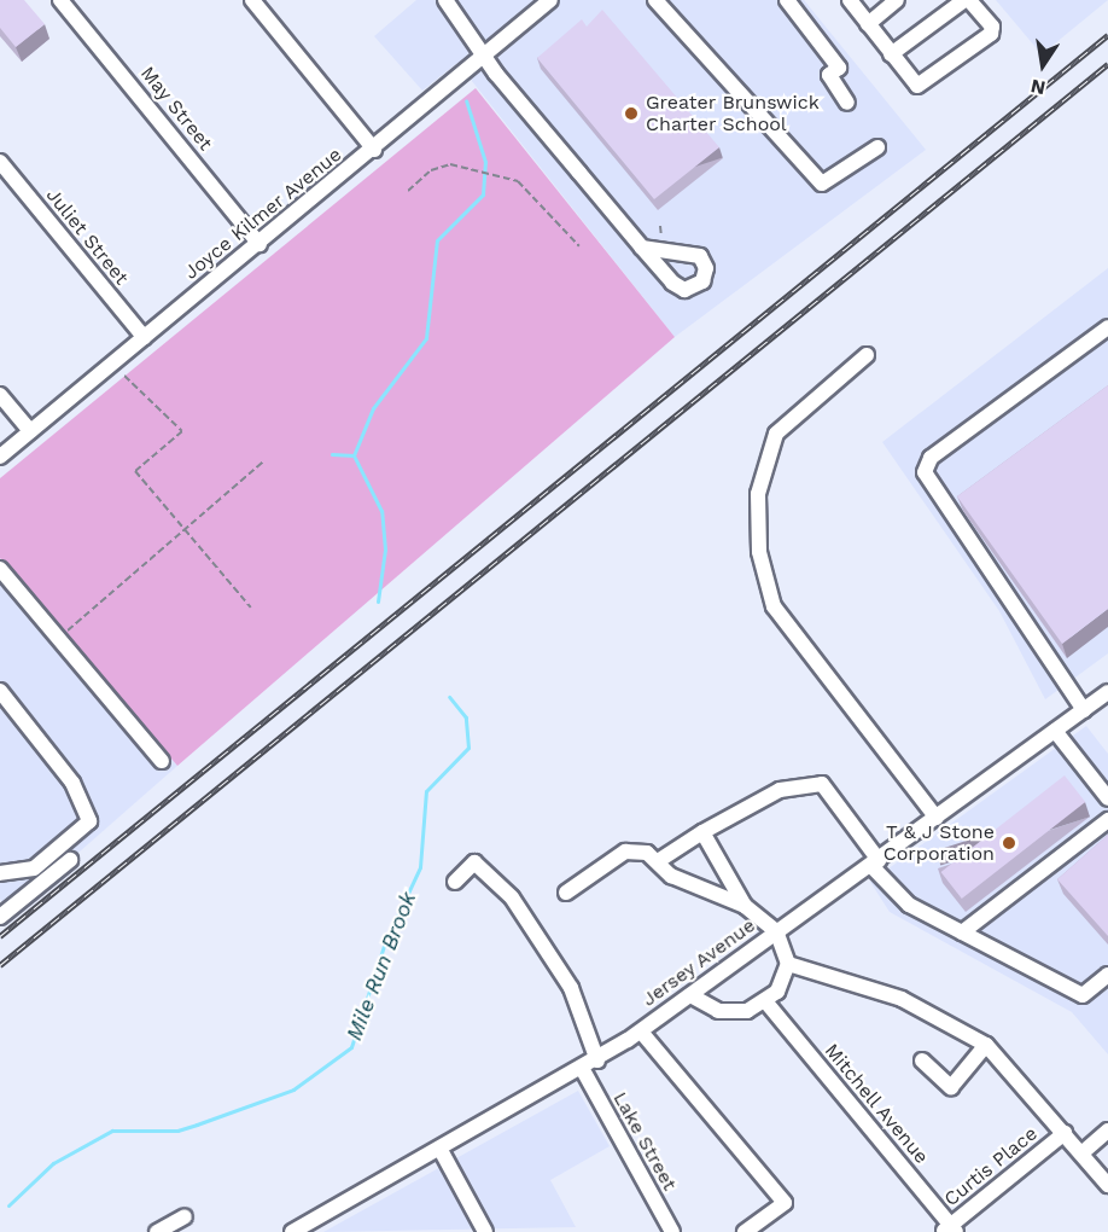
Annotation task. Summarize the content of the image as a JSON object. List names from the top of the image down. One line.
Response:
{"streets":{"street":["May Street","Joyce Kilmer Avenue","Juliet Street","Jersey Avenue","Mitchell Avenue","Lake Street","Curtis Place"]},"crossings":[["May Street","Joyce Kilmer Avenue"],["Joyce Kilmer Avenue","Juliet Street"],["Jersey Avenue","Lake Street"],["Mitchell Avenue","Curtis Place"]],"water":["Mile Run Brook"],"places":["Greater Brunswick Charter School","T & J Stone Corporation"],"north":"bottom"}
